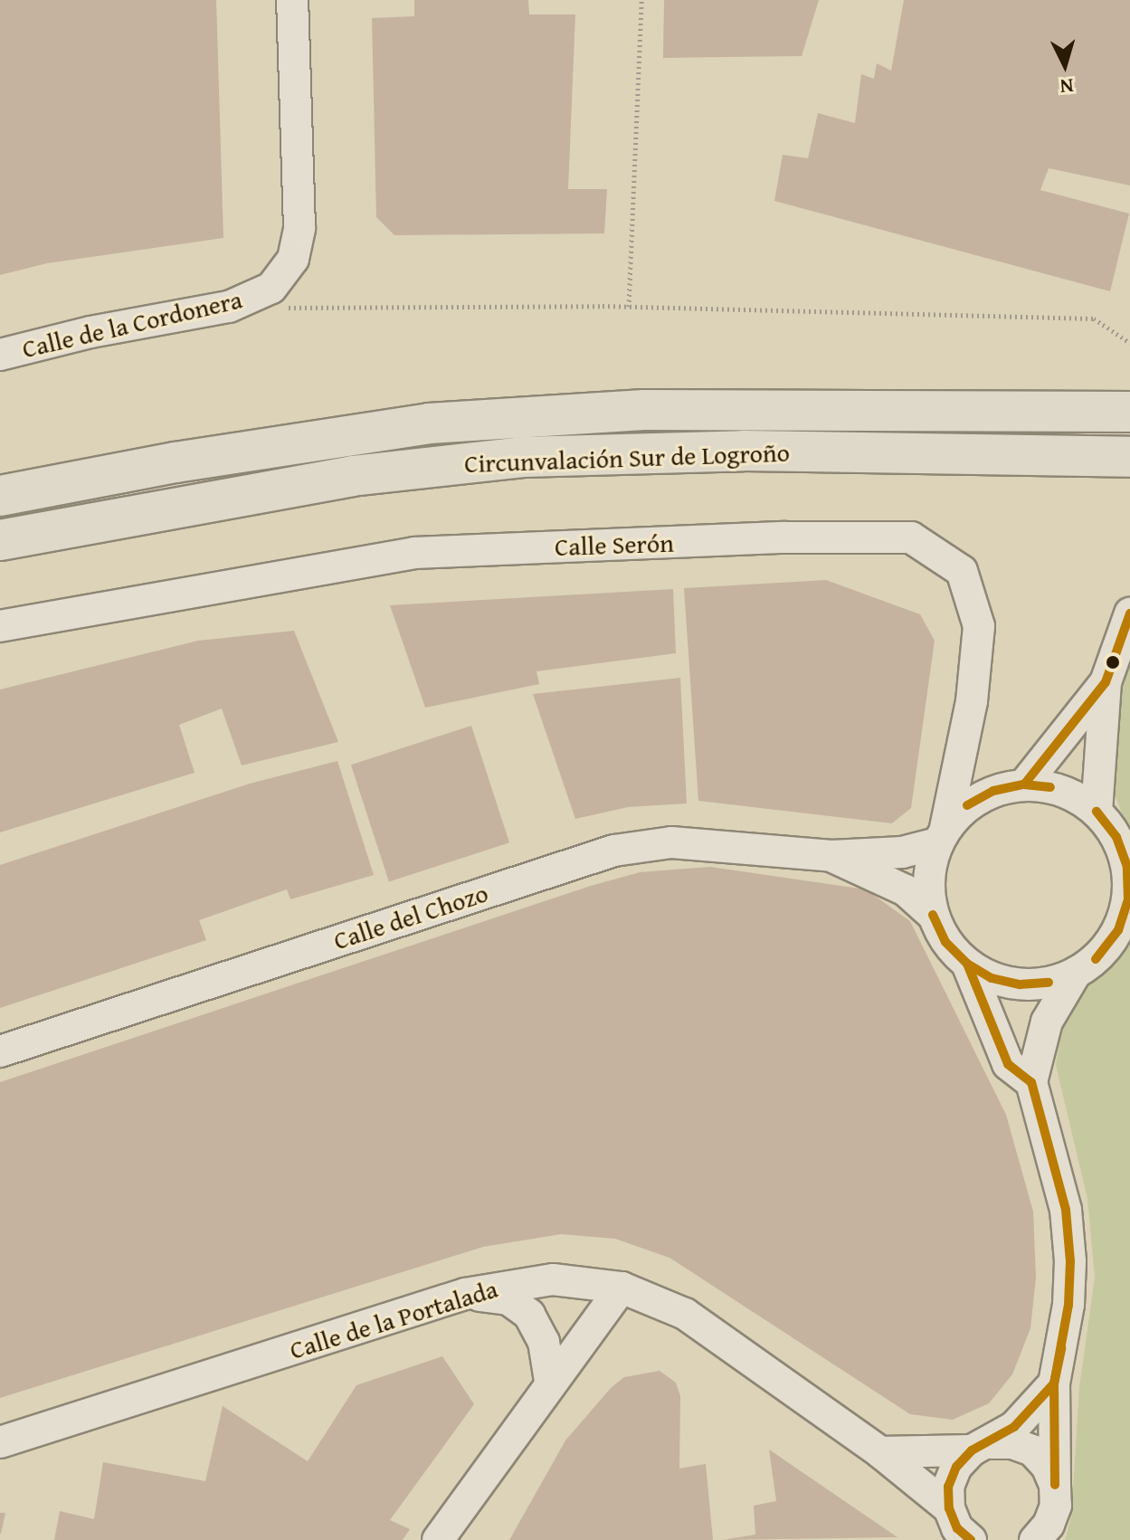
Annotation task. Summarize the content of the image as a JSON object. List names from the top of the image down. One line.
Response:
{"streets":{"highway":["Circunvalación Sur de Logroño"],"street":["Calle de la Cordonera","Calle Serón","Calle del Chozo","Calle de la Portalada"]},"crossings":[["Calle Serón","Calle del Chozo"]],"north":"bottom"}
